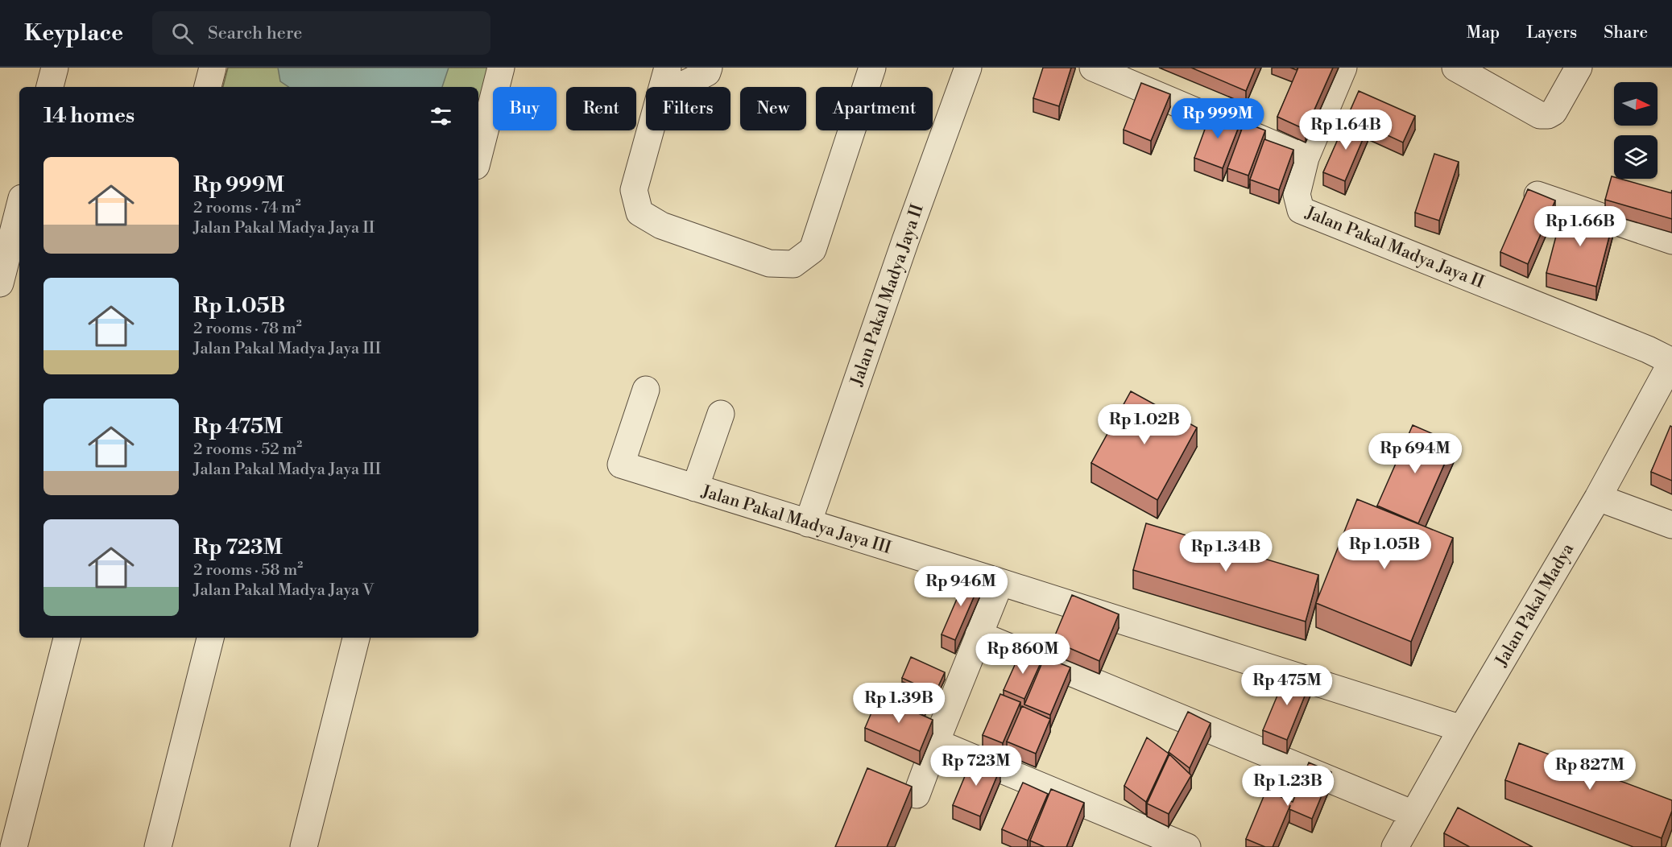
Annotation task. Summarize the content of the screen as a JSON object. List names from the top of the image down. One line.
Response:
{"streets":{"street":["Jalan Pakal Madya Jaya II","Jalan Pakal Madya Jaya III","Jalan Pakal Madya"]},"crossings":[["Jalan Pakal Madya Jaya II","Jalan Pakal Madya Jaya III"],["Jalan Pakal Madya Jaya II","Jalan Pakal Madya"],["Jalan Pakal Madya Jaya III","Jalan Pakal Madya"]],"north":"right","page":{"header":"Keyplace","search":"Search here","nav":["Map","Layers","Share"],"chip":["Buy","Rent","Filters","New","Apartment"],"heading":"14 homes","price":["Rp 999M","Rp 1.64B","Rp 1.66B","Rp 1.02B","Rp 694M","Rp 1.05B","Rp 1.34B","Rp 946M","Rp 860M","Rp 475M","Rp 1.39B","Rp 723M","Rp 827M","Rp 1.23B"],"list":[{"name":"Rp 999M","note":"2 rooms · 74 m² · Jalan Pakal Madya Jaya II"},{"name":"Rp 1.05B","note":"2 rooms · 78 m² · Jalan Pakal Madya Jaya III"},{"name":"Rp 475M","note":"2 rooms · 52 m² · Jalan Pakal Madya Jaya III"},{"name":"Rp 723M","note":"2 rooms · 58 m² · Jalan Pakal Madya Jaya V"}]}}
